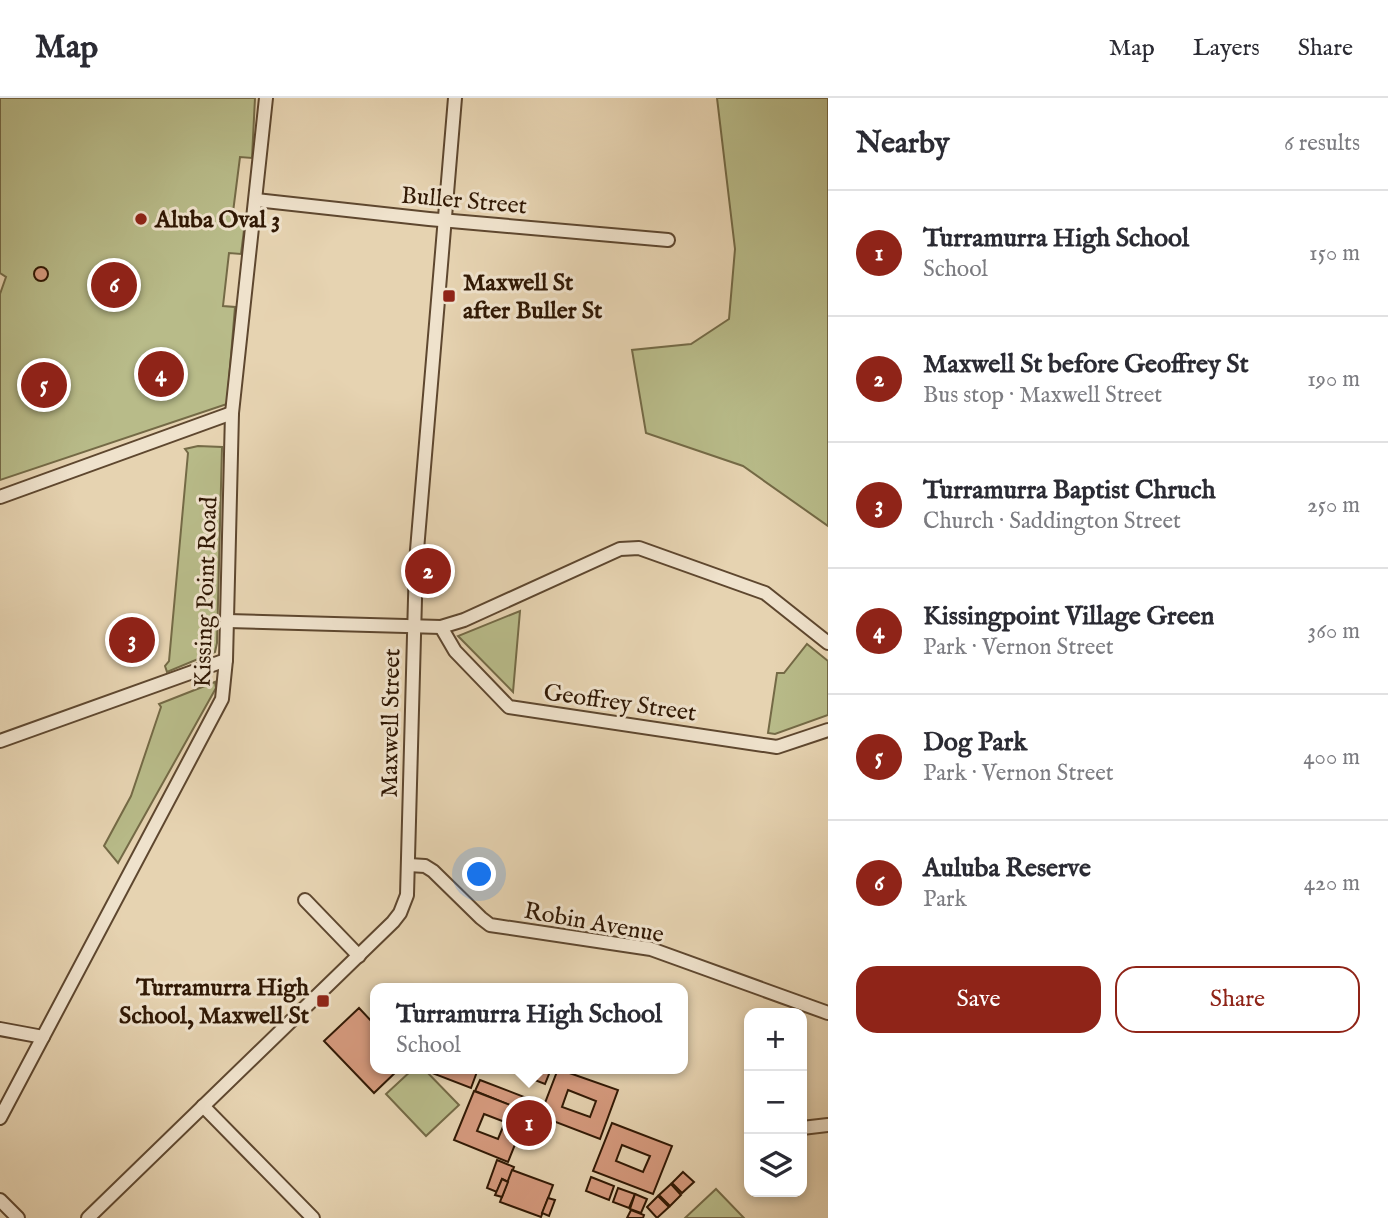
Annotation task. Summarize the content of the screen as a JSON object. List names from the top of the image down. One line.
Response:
{"streets":{"street":["Buller Street","Kissing Point Road","Geoffrey Street","Maxwell Street","Robin Avenue"]},"crossings":[["Buller Street","Kissing Point Road"],["Buller Street","Maxwell Street"],["Maxwell Street","Robin Avenue"]],"places":{"other":["Aluba Oval 3"],"transit":["Maxwell St after Buller St","Turramurra High School, Maxwell St"]},"page":{"header":"Map","nav":["Map","Layers","Share"],"heading":["Nearby","6 results"],"list":[{"mark":"1","name":"Turramurra High School","note":"School","value":"150 m"},{"mark":"2","name":"Maxwell St before Geoffrey St","note":"Bus stop · Maxwell Street","value":"190 m"},{"mark":"3","name":"Turramurra Baptist Chruch","note":"Church · Saddington Street","value":"250 m"},{"mark":"4","name":"Kissingpoint Village Green","note":"Park · Vernon Street","value":"360 m"},{"mark":"5","name":"Dog Park","note":"Park · Vernon Street","value":"400 m"},{"mark":"6","name":"Auluba Reserve","note":"Park","value":"420 m"}],"pins":["6","4","5","2","3","1"],"buttons":["Save","Share"],"popup":["Turramurra High School","School"],"map_buttons":["+","−"]}}
